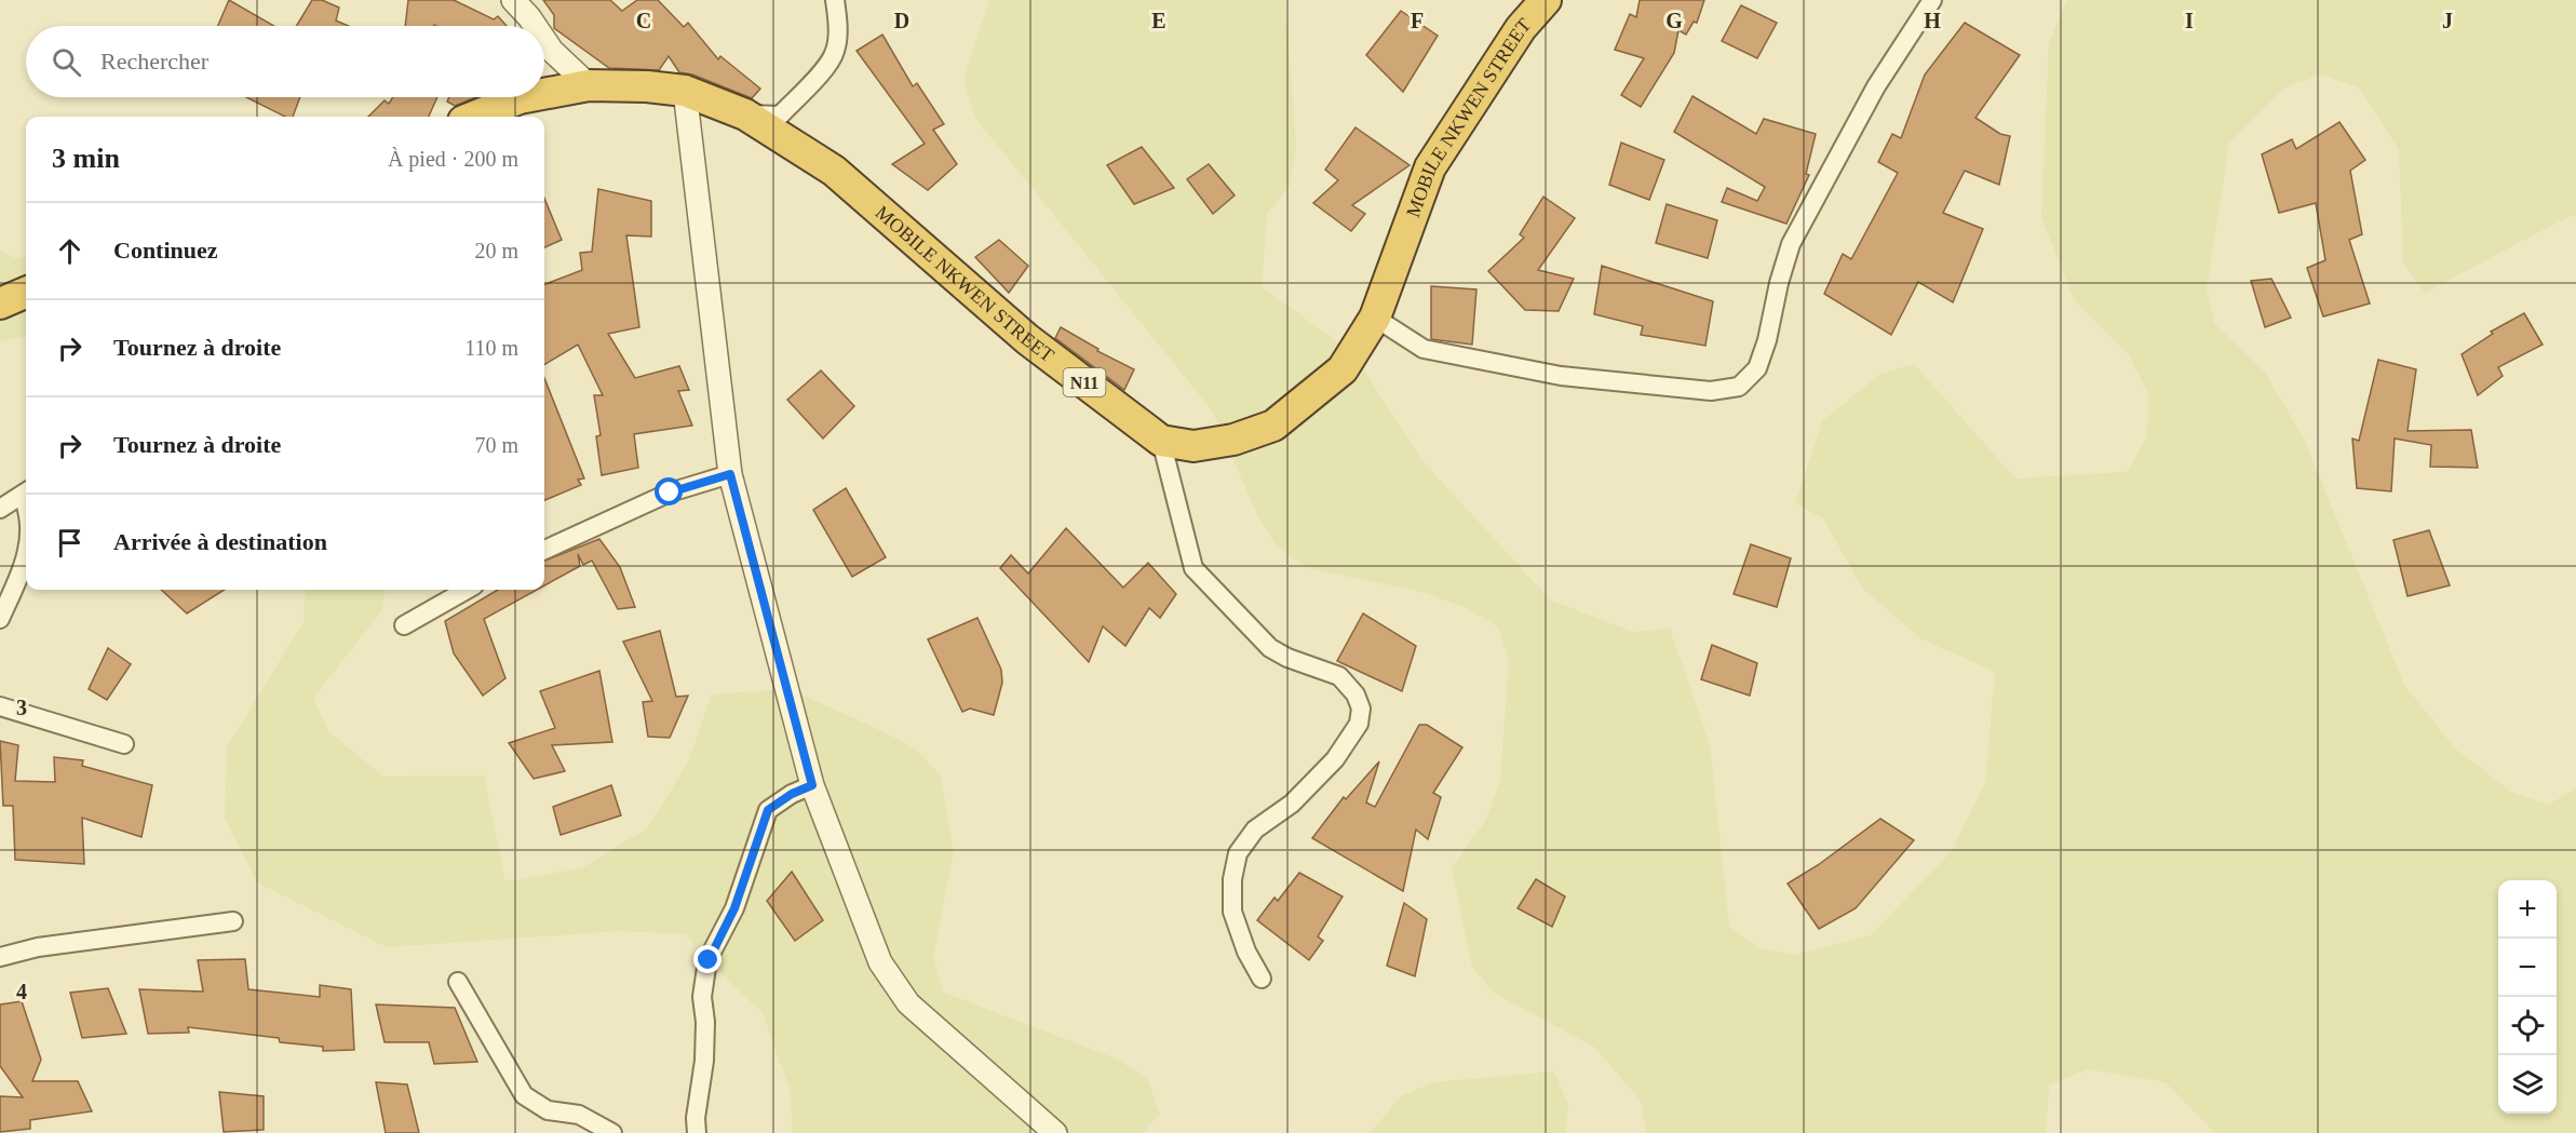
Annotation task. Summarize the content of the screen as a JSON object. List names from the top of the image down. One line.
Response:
{"streets":{"highway":["MOBILE NKWEN STREET","N11"]},"page":{"search":"Rechercher","heading":["3 min","À pied · 200 m"],"list":[["Continuez","20 m"],["Tournez à droite","110 m"],["Tournez à droite","70 m"],"Arrivée à destination"],"map_buttons":["+","−"]},"grid":{"columns":["C","D","E","F","G","H","I","J"],"rows":["3","4"]}}
